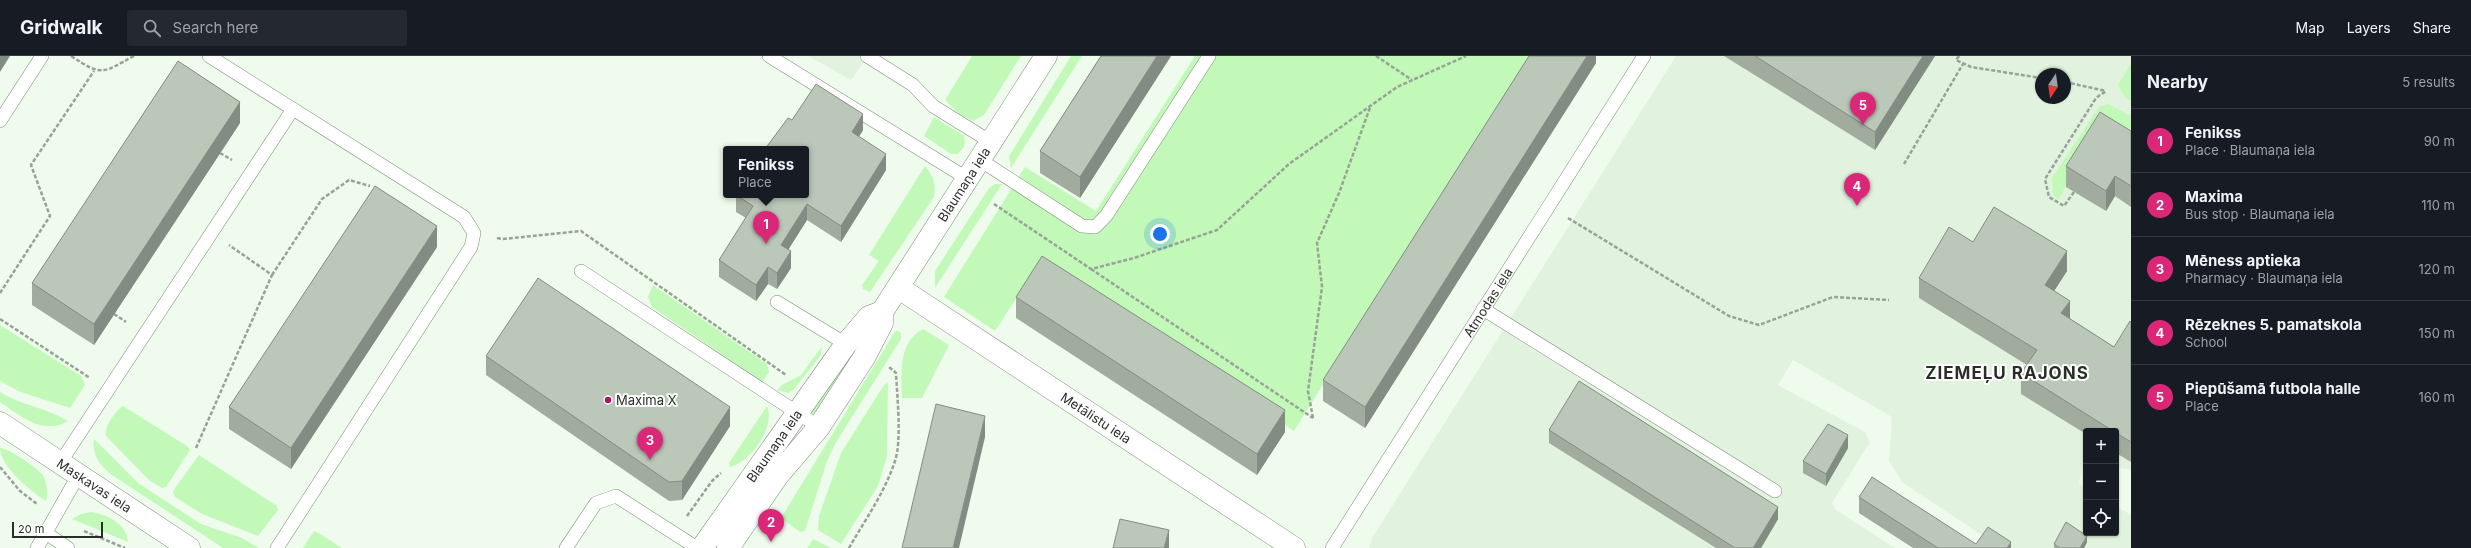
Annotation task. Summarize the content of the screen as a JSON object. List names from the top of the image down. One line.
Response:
{"streets":{"street":["Blaumaņa iela","Metālistu iela","Maskavas iela"],"lane":["Atmodas iela"]},"crossings":[["Blaumaņa iela","Metālistu iela"]],"districts":["ZIEMEĻU RAJONS"],"places":["Maxima X"],"scale_bar":"20 m","north":"bottom","page":{"header":"Gridwalk","search":"Search here","nav":["Map","Layers","Share"],"heading":["Nearby","5 results"],"pins":["5","4","1","3","2"],"list":[{"mark":"1","name":"Fenikss","note":"Place · Blaumaņa iela","value":"90 m"},{"mark":"2","name":"Maxima","note":"Bus stop · Blaumaņa iela","value":"110 m"},{"mark":"3","name":"Mēness aptieka","note":"Pharmacy · Blaumaņa iela","value":"120 m"},{"mark":"4","name":"Rēzeknes 5. pamatskola","note":"School","value":"150 m"},{"mark":"5","name":"Piepūšamā futbola halle","note":"Place","value":"160 m"}],"popup":["Fenikss","Place"],"map_buttons":["+","−"],"scale":"20 m"}}
